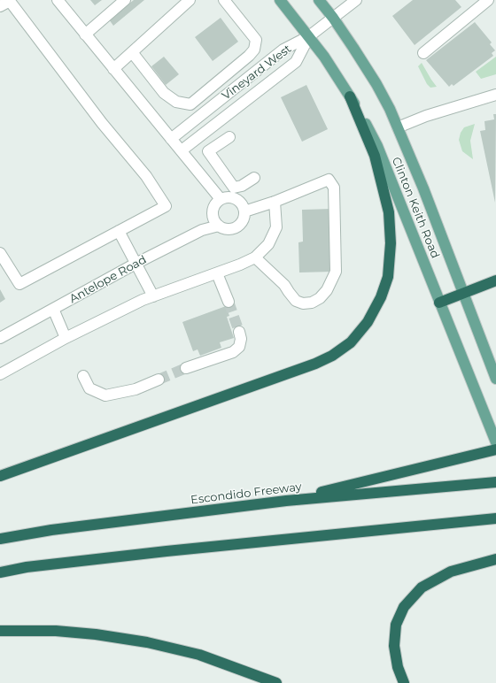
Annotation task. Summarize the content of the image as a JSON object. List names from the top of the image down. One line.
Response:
{"streets":{"highway":["Escondido Freeway"],"main road":["Clinton Keith Road"],"street":["Vineyard West","Antelope Road"]},"crossings":[["Vineyard West","Clinton Keith Road"]]}
